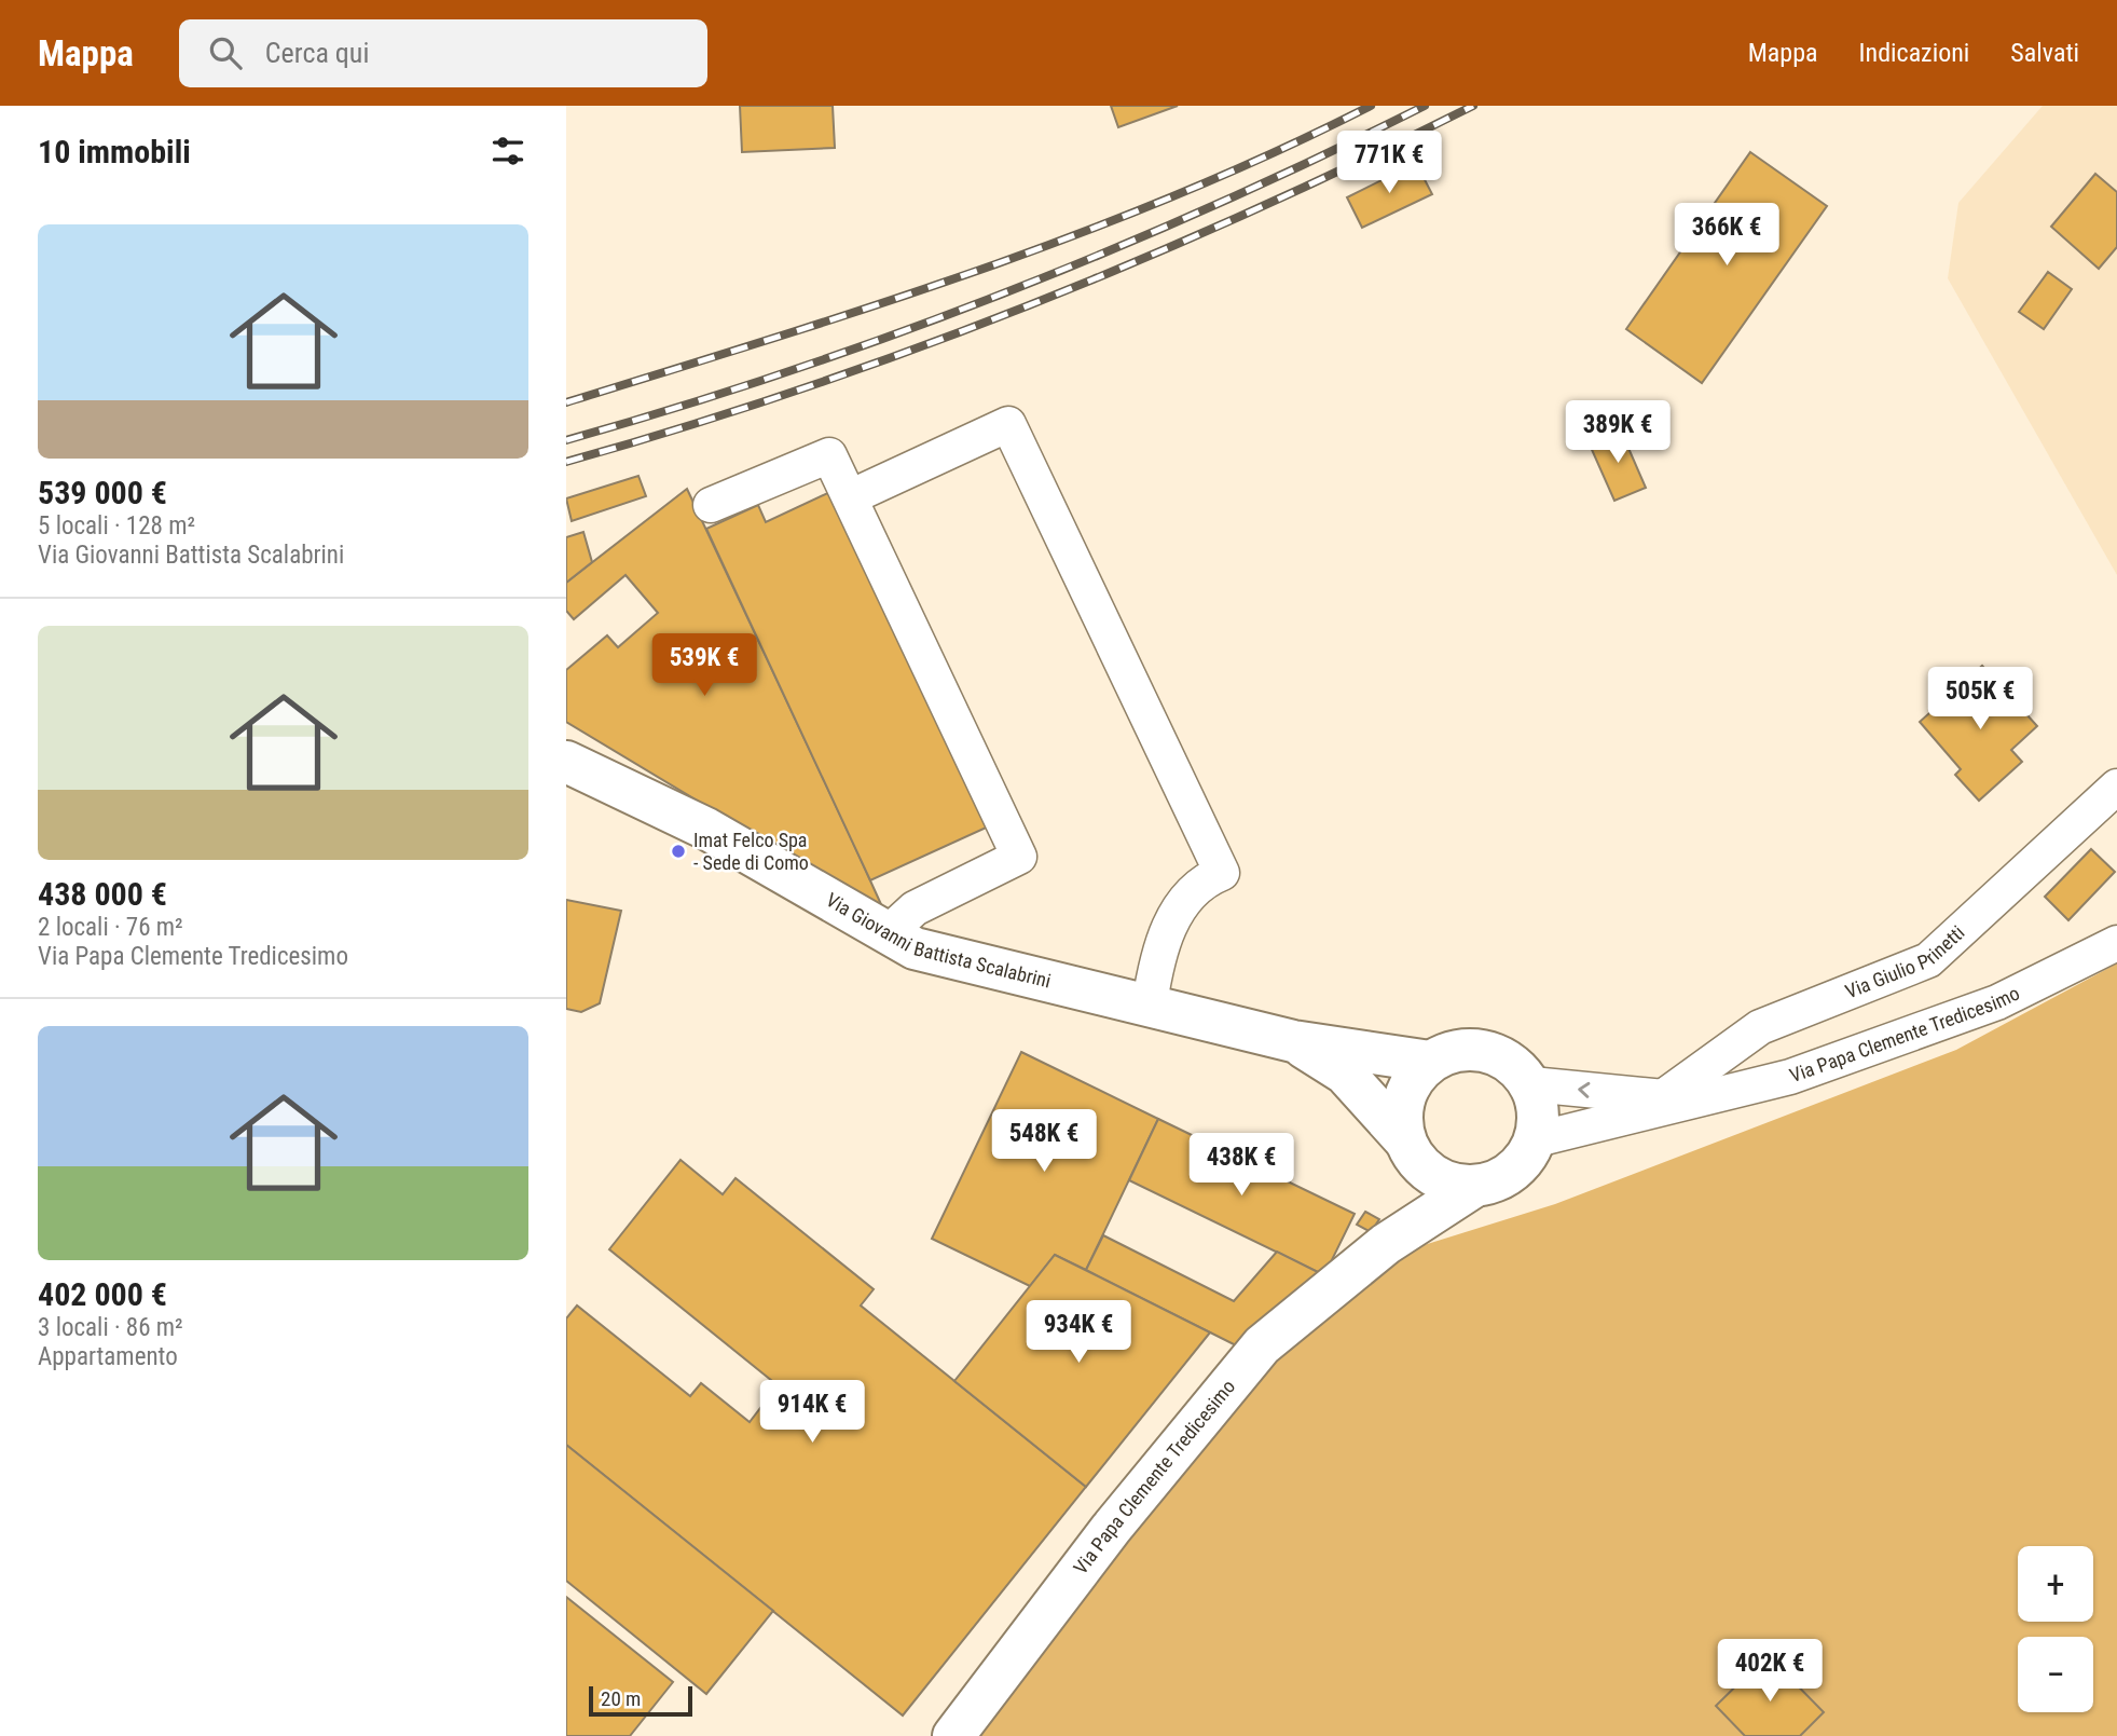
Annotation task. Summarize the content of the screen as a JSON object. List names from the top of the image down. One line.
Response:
{"streets":{"main road":["Via Giovanni Battista Scalabrini","Via Papa Clemente Tredicesimo"],"street":["Via Giulio Prinetti"]},"crossings":[["Via Giovanni Battista Scalabrini","Via Papa Clemente Tredicesimo"],["Via Giulio Prinetti","Via Papa Clemente Tredicesimo"]],"places":["Imat Felco Spa - Sede di Como"],"scale_bar":"20 m","page":{"header":"Mappa","search":"Cerca qui","nav":["Mappa","Indicazioni","Salvati"],"heading":"10 immobili","price":["771K €","366K €","389K €","539K €","505K €","548K €","438K €","934K €","914K €","402K €"],"list":[{"name":"539 000 €","note":"5 locali · 128 m² · Via Giovanni Battista Scalabrini"},{"name":"438 000 €","note":"2 locali · 76 m² · Via Papa Clemente Tredicesimo"},{"name":"402 000 €","note":"3 locali · 86 m² · Appartamento"}],"map_buttons":["+","−"],"scale":"20 m"}}
